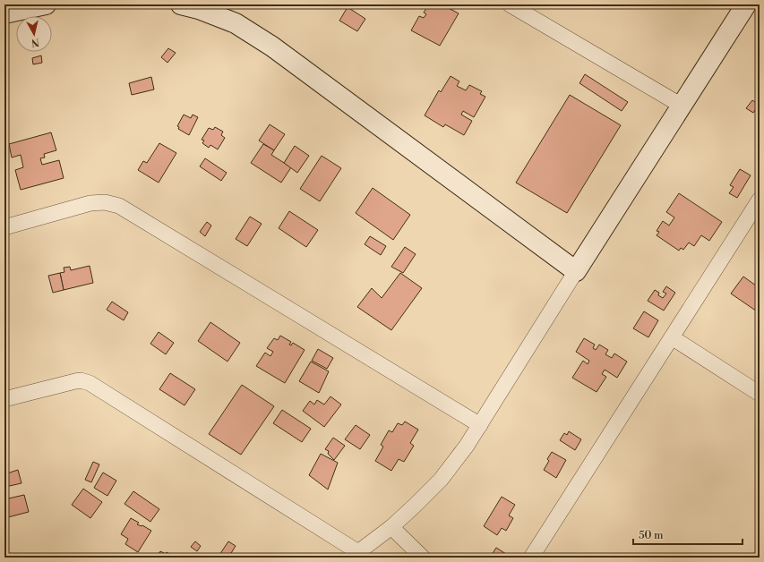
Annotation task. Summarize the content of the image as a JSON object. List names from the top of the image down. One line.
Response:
{"scale_bar":"50 m","north":"bottom"}
